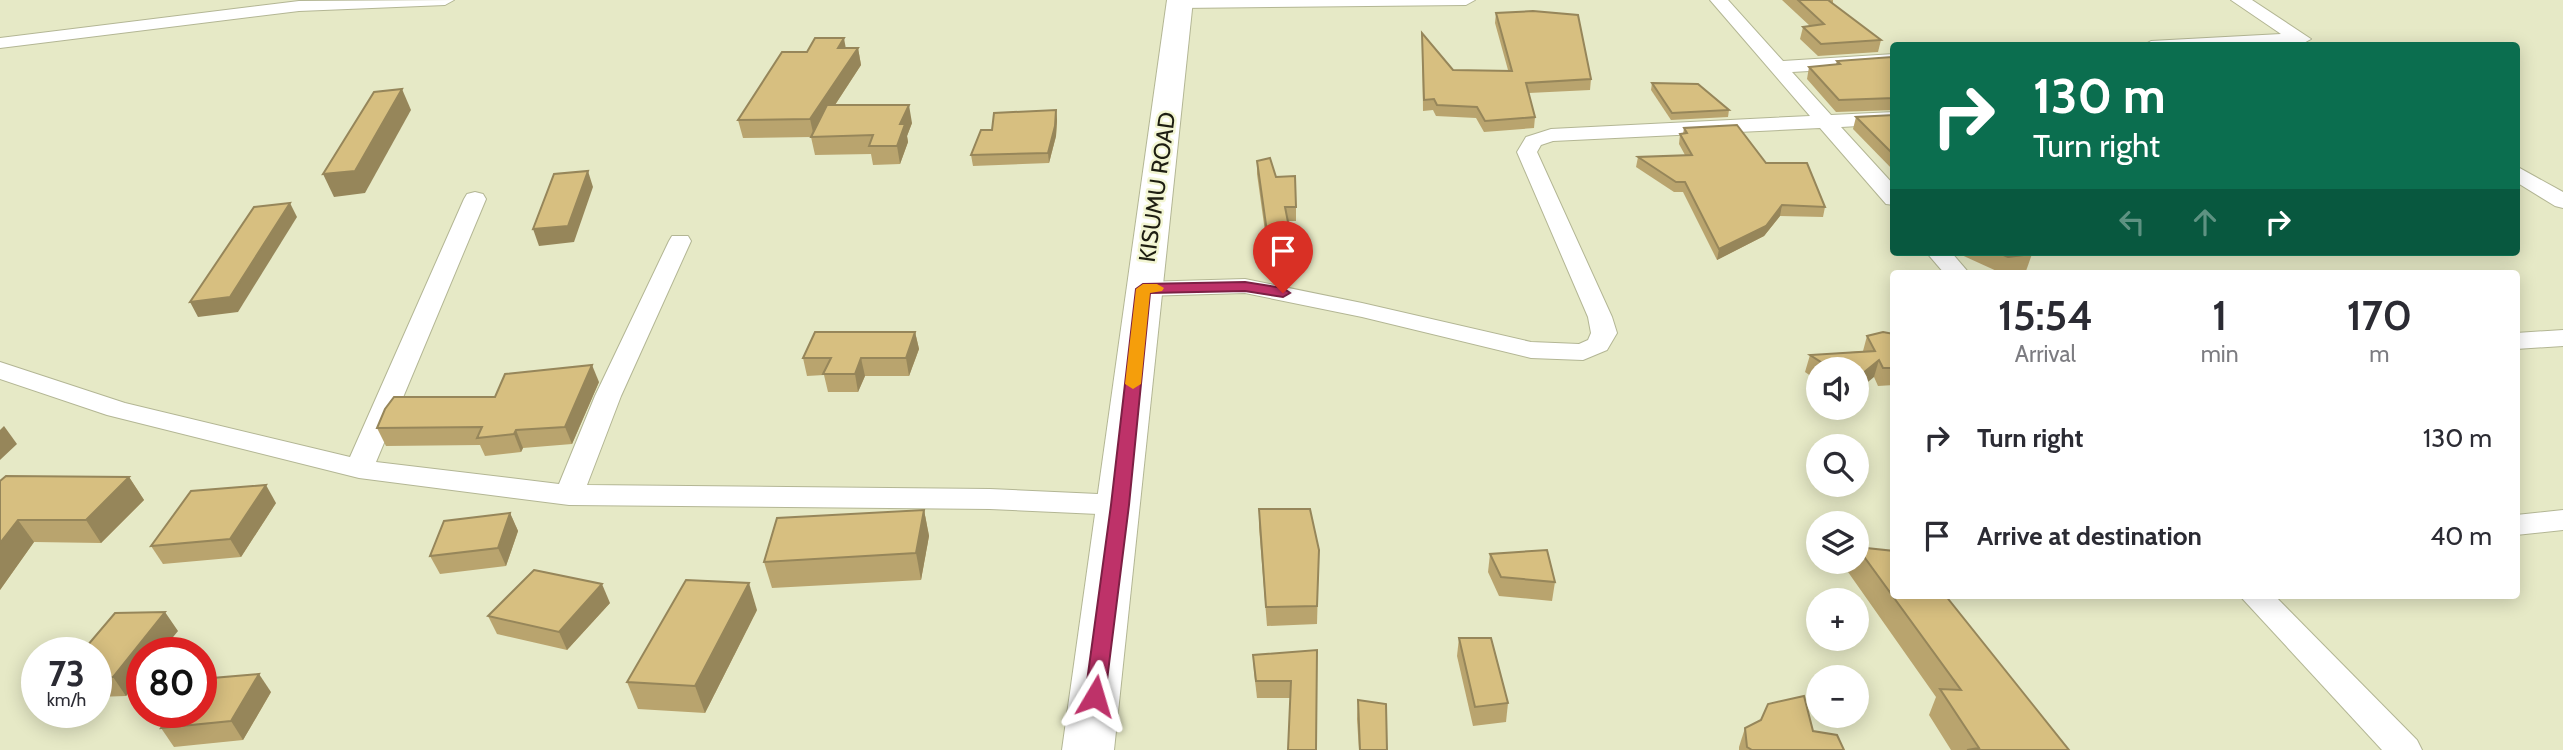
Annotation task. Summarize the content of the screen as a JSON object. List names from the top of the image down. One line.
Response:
{"streets":{"highway":["KISUMU ROAD"]},"page":{"turn":["130 m","Turn right"],"eta":["15:54","Arrival","1","min","170","m"],"map_buttons":["+","−"],"list":[{"name":"Turn right","value":"130 m"},{"name":"Arrive at destination","value":"40 m"}],"speed":"73 km/h","limit":"80"}}
